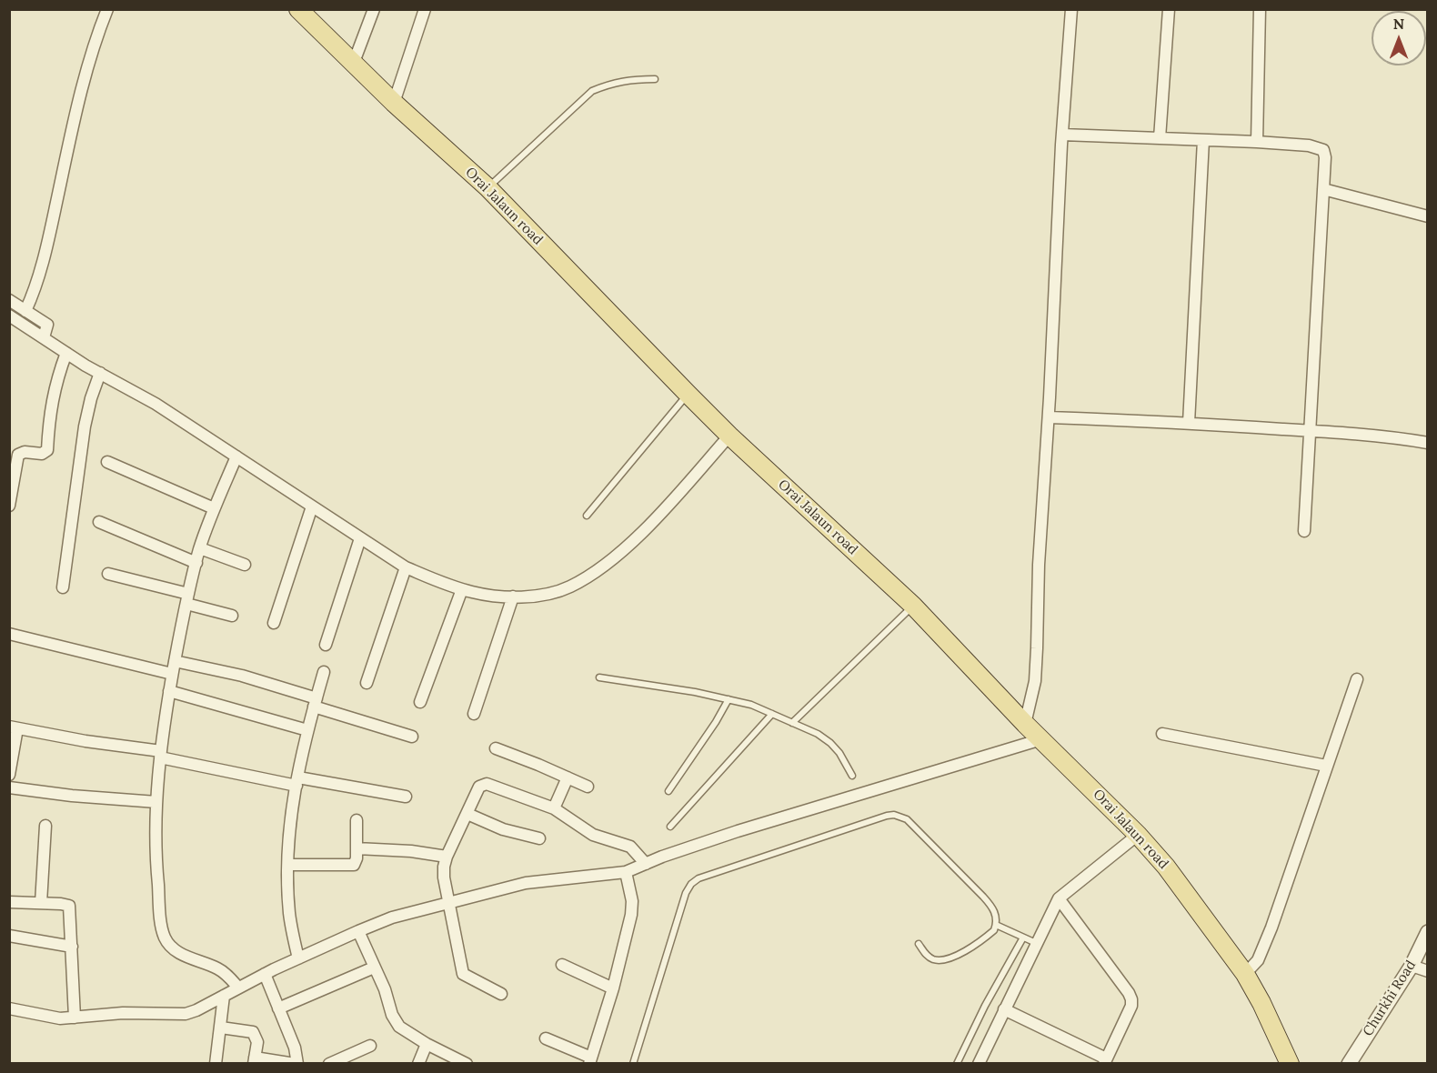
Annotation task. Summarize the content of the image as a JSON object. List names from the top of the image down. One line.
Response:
{"streets":{"main road":["Orai Jalaun road"],"street":["Churkhi Road"]},"north":"top"}
